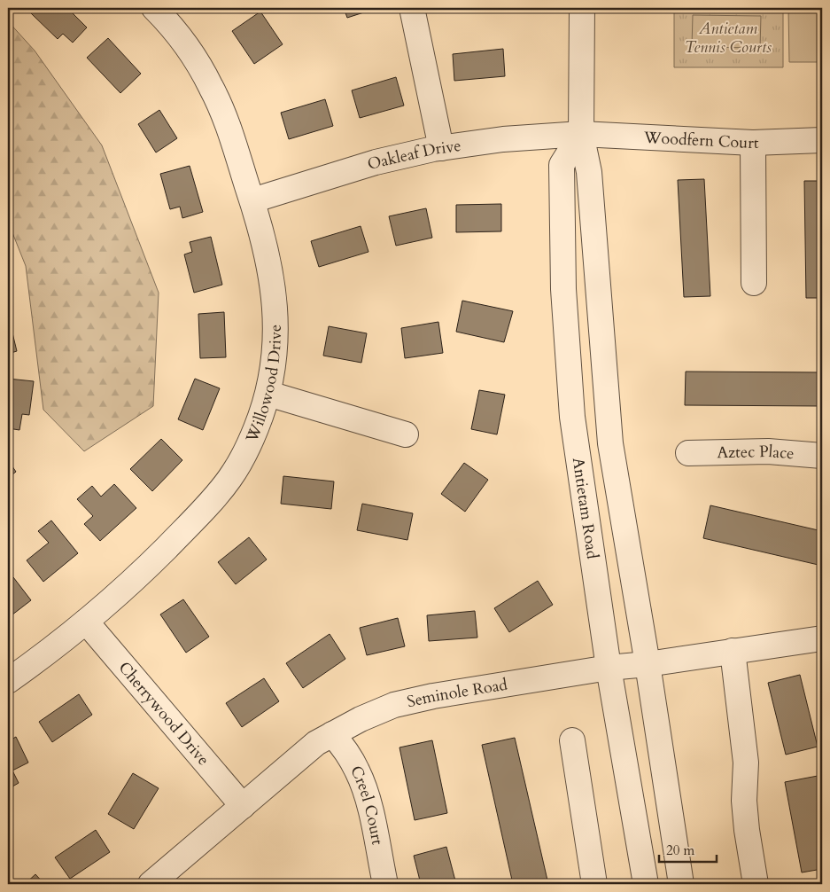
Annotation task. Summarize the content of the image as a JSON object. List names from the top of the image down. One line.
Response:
{"streets":{"street":["Woodfern Court","Oakleaf Drive","Willowood Drive","Aztec Place","Antietam Road","Seminole Road","Cherrywood Drive","Creel Court"]},"crossings":[["Woodfern Court","Oakleaf Drive"],["Woodfern Court","Antietam Road"],["Oakleaf Drive","Willowood Drive"],["Oakleaf Drive","Antietam Road"],["Willowood Drive","Cherrywood Drive"],["Antietam Road","Seminole Road"],["Seminole Road","Cherrywood Drive"],["Seminole Road","Creel Court"]],"parks":["Antietam Tennis Courts"],"scale_bar":"20 m"}
